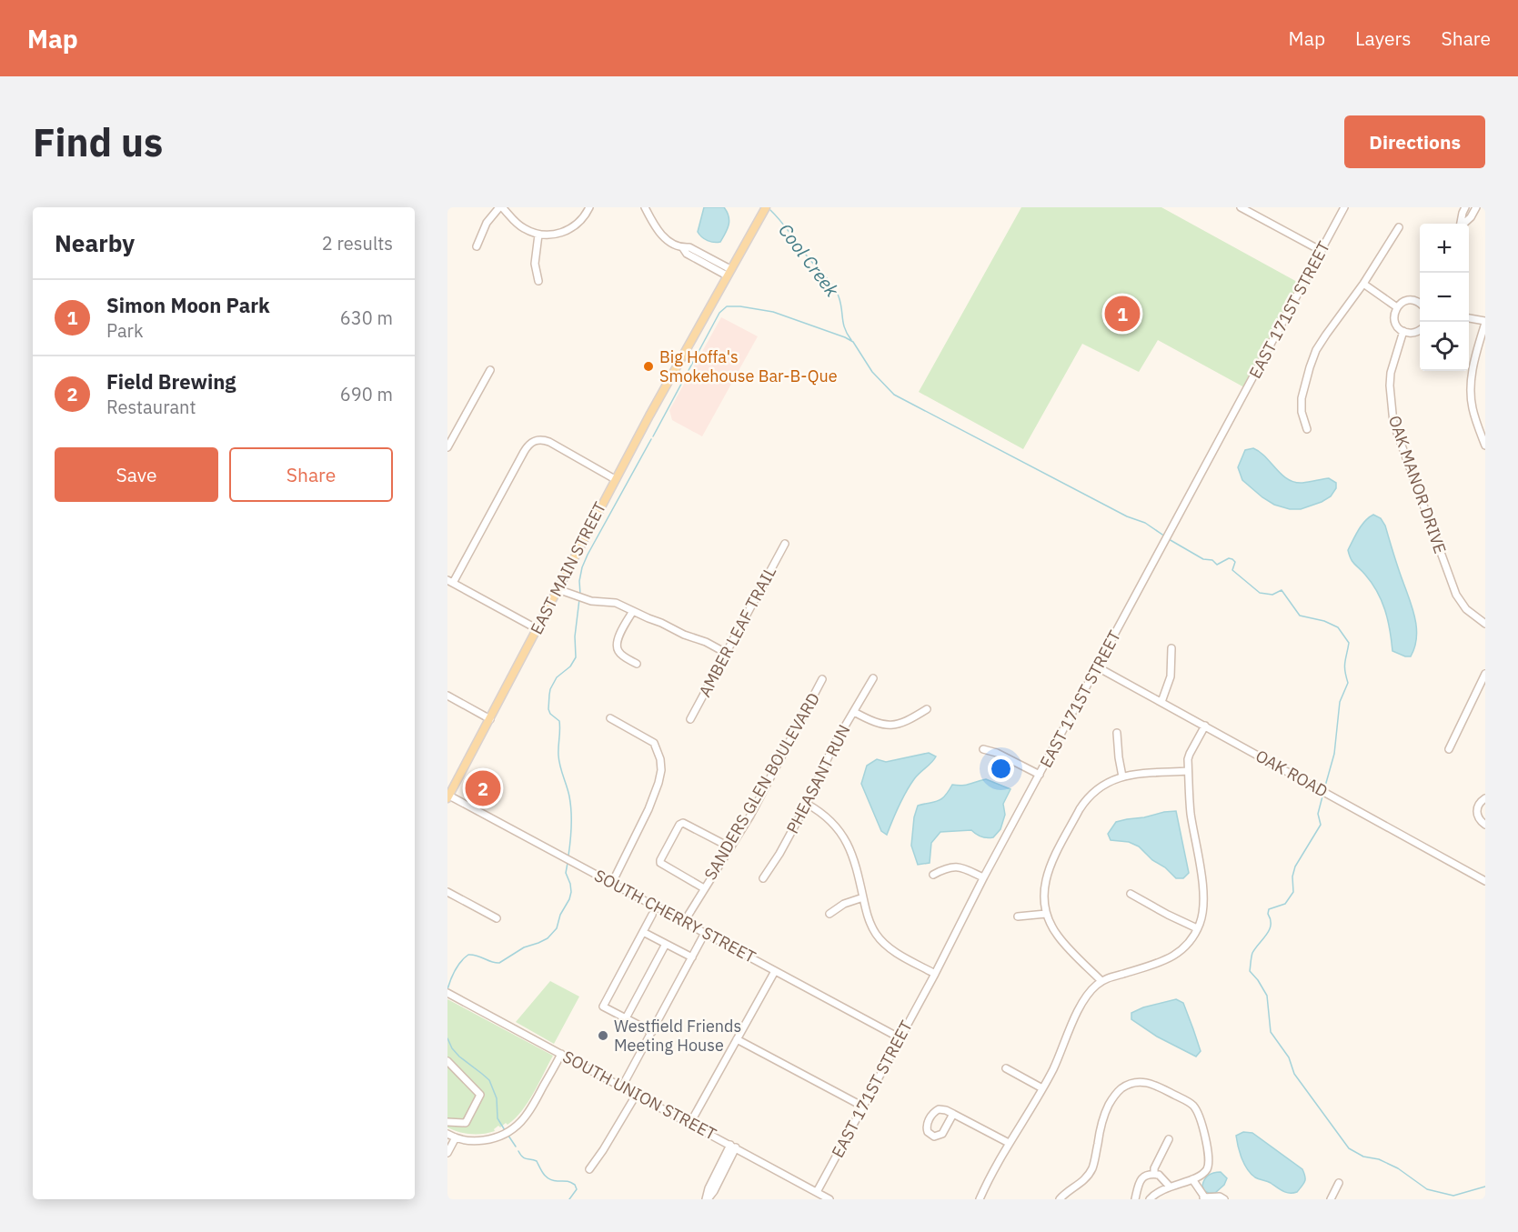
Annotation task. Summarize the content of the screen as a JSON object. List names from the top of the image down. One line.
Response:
{"streets":{"main road":["EAST MAIN STREET"],"street":["EAST 171ST STREET","OAK MANOR DRIVE","AMBER LEAF TRAIL","OAK ROAD","PHEASANT RUN","SANDERS GLEN BOULEVARD","SOUTH CHERRY STREET","SOUTH UNION STREET"]},"crossings":[["EAST 171ST STREET","OAK ROAD"],["EAST 171ST STREET","SOUTH CHERRY STREET"],["EAST 171ST STREET","SOUTH UNION STREET"],["EAST MAIN STREET","SOUTH CHERRY STREET"],["SANDERS GLEN BOULEVARD","SOUTH CHERRY STREET"]],"water":["Cool Creek"],"places":["Big Hoffa's Smokehouse Bar-B-Que","Westfield Friends Meeting House"],"page":{"header":"Map","nav":["Map","Layers","Share"],"buttons":["Directions",["Save","Share"]],"title":"Find us","heading":["Nearby","2 results"],"map_buttons":["+","−"],"list":[{"mark":"1","name":"Simon Moon Park","note":"Park","value":"630 m"},{"mark":"2","name":"Field Brewing","note":"Restaurant","value":"690 m"}],"pins":["1","2"]}}
